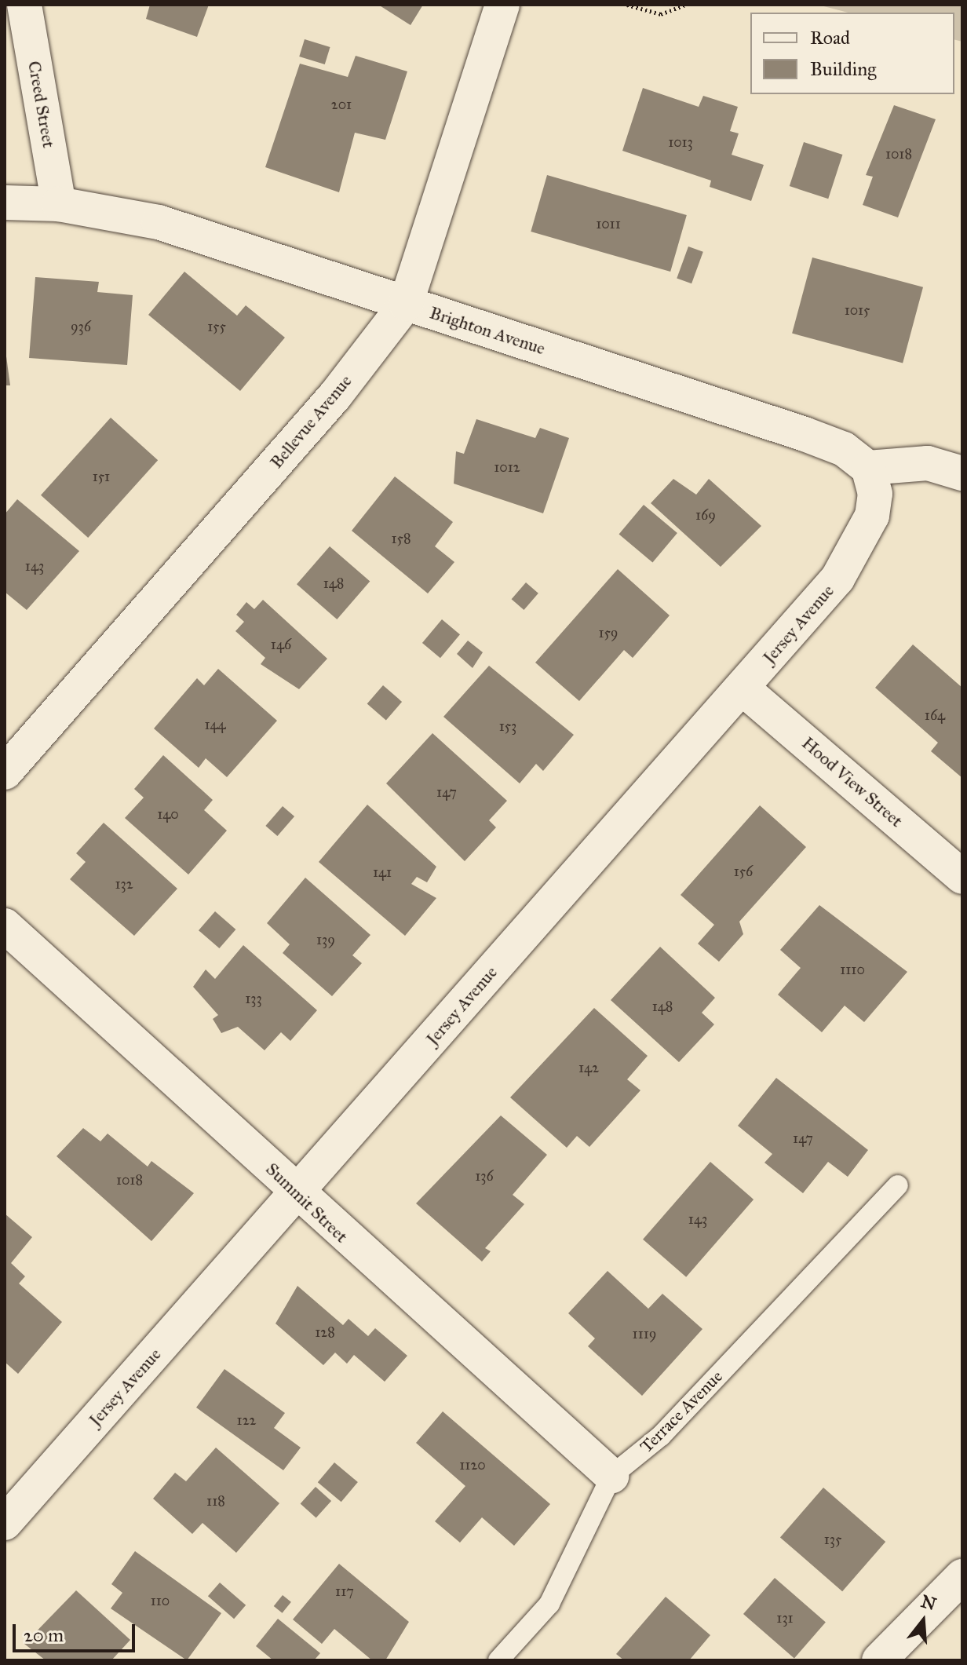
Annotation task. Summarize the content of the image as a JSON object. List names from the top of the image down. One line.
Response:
{"streets":{"street":["Creed Street","Brighton Avenue","Bellevue Avenue","Jersey Avenue","Hood View Street","Summit Street"],"lane":["Terrace Avenue"]},"crossings":[["Creed Street","Brighton Avenue"],["Brighton Avenue","Bellevue Avenue"],["Brighton Avenue","Jersey Avenue"],["Jersey Avenue","Hood View Street"],["Jersey Avenue","Summit Street"],["Summit Street","Terrace Avenue"]],"house_numbers":["201","1013","1018","1011","1015","936","155","1012","151","169","158","143","148","159","146","164","144","153","147","140","156","141","132","139","1110","133","148","142","147","136","1018","143","128","1119","122","1120","118","135","117","110","131"],"legend":["Road","Building"],"scale_bar":"20 m","north":"top"}
